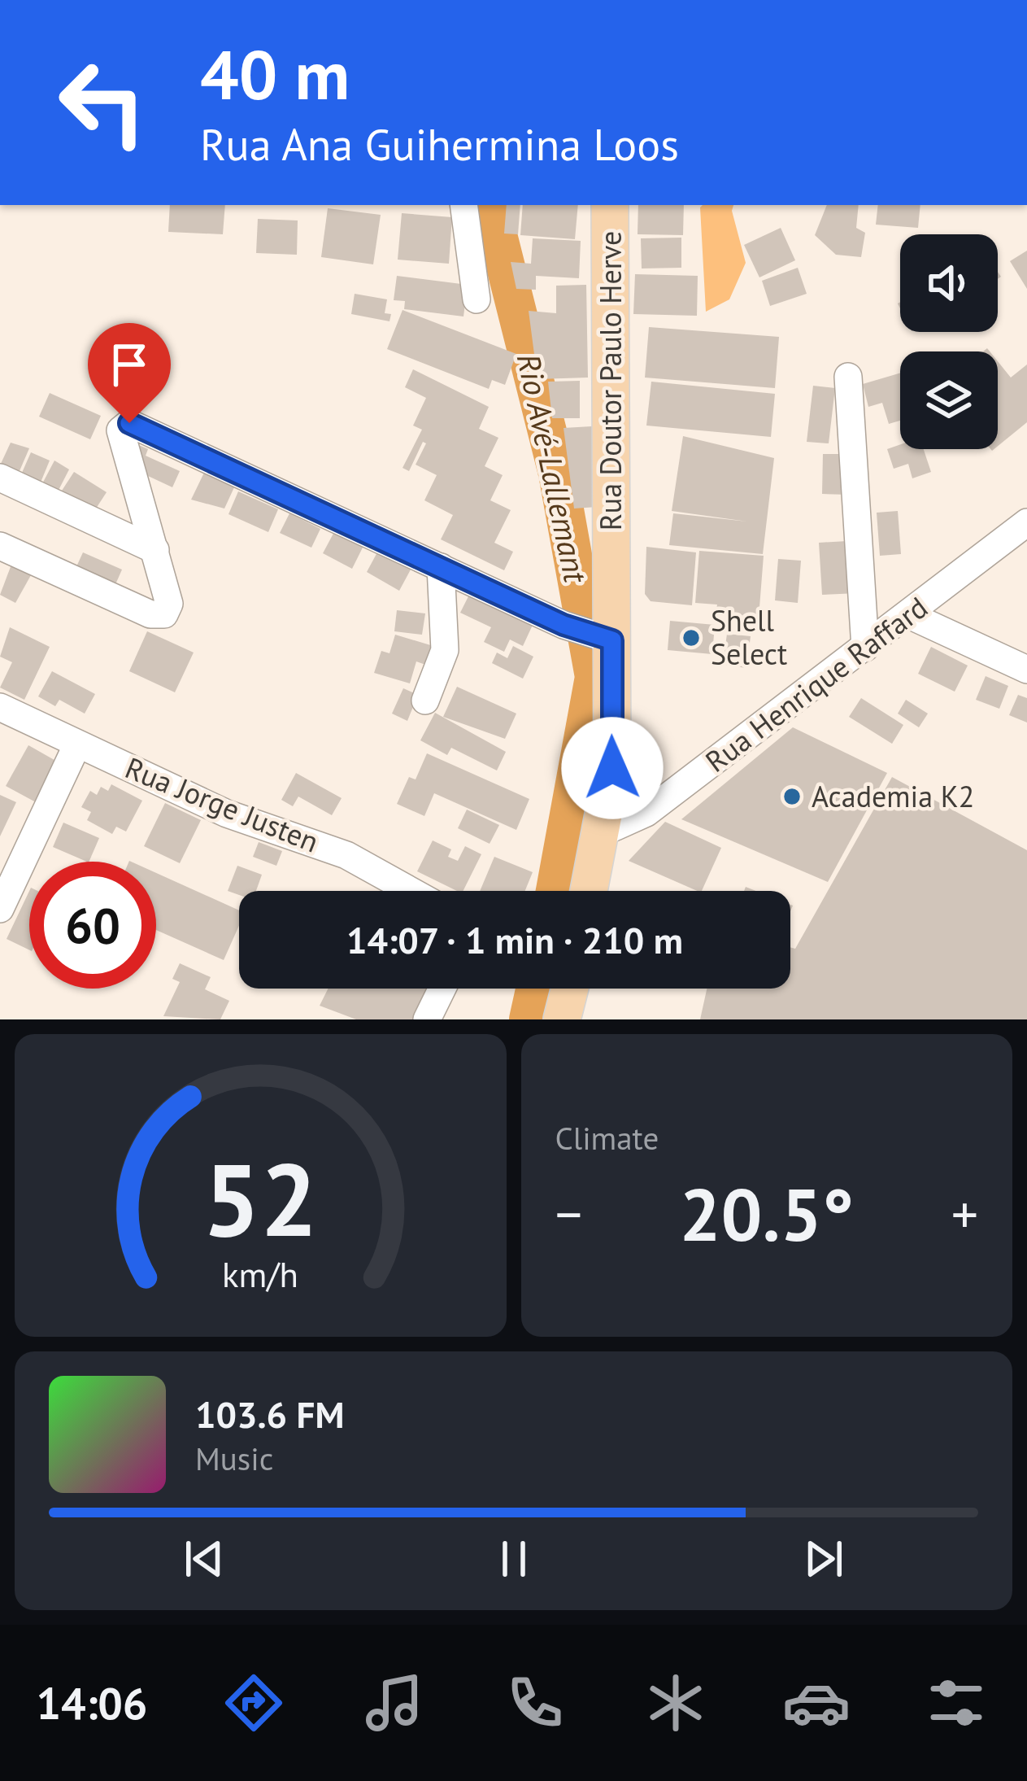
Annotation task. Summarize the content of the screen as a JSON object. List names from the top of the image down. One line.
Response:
{"streets":{"main road":["Rua Doutor Paulo Herve"],"street":["Rua Henrique Raffard","Rua Jorge Justen"]},"crossings":[["Rua Doutor Paulo Herve","Rua Henrique Raffard"]],"water":["Rio Avé‐Lallemant"],"places":["Shell Select","Academia K2"],"page":{"turn":["40 m","Rua Ana Guihermina Loos"],"limit":"60","trip":"14:07 · 1 min · 210 m","tile":"Climate","heat":["−","20.5°","+"],"song":["103.6 FM","Music"],"tabs":"14:06","gauge":["52","km/h"]}}
